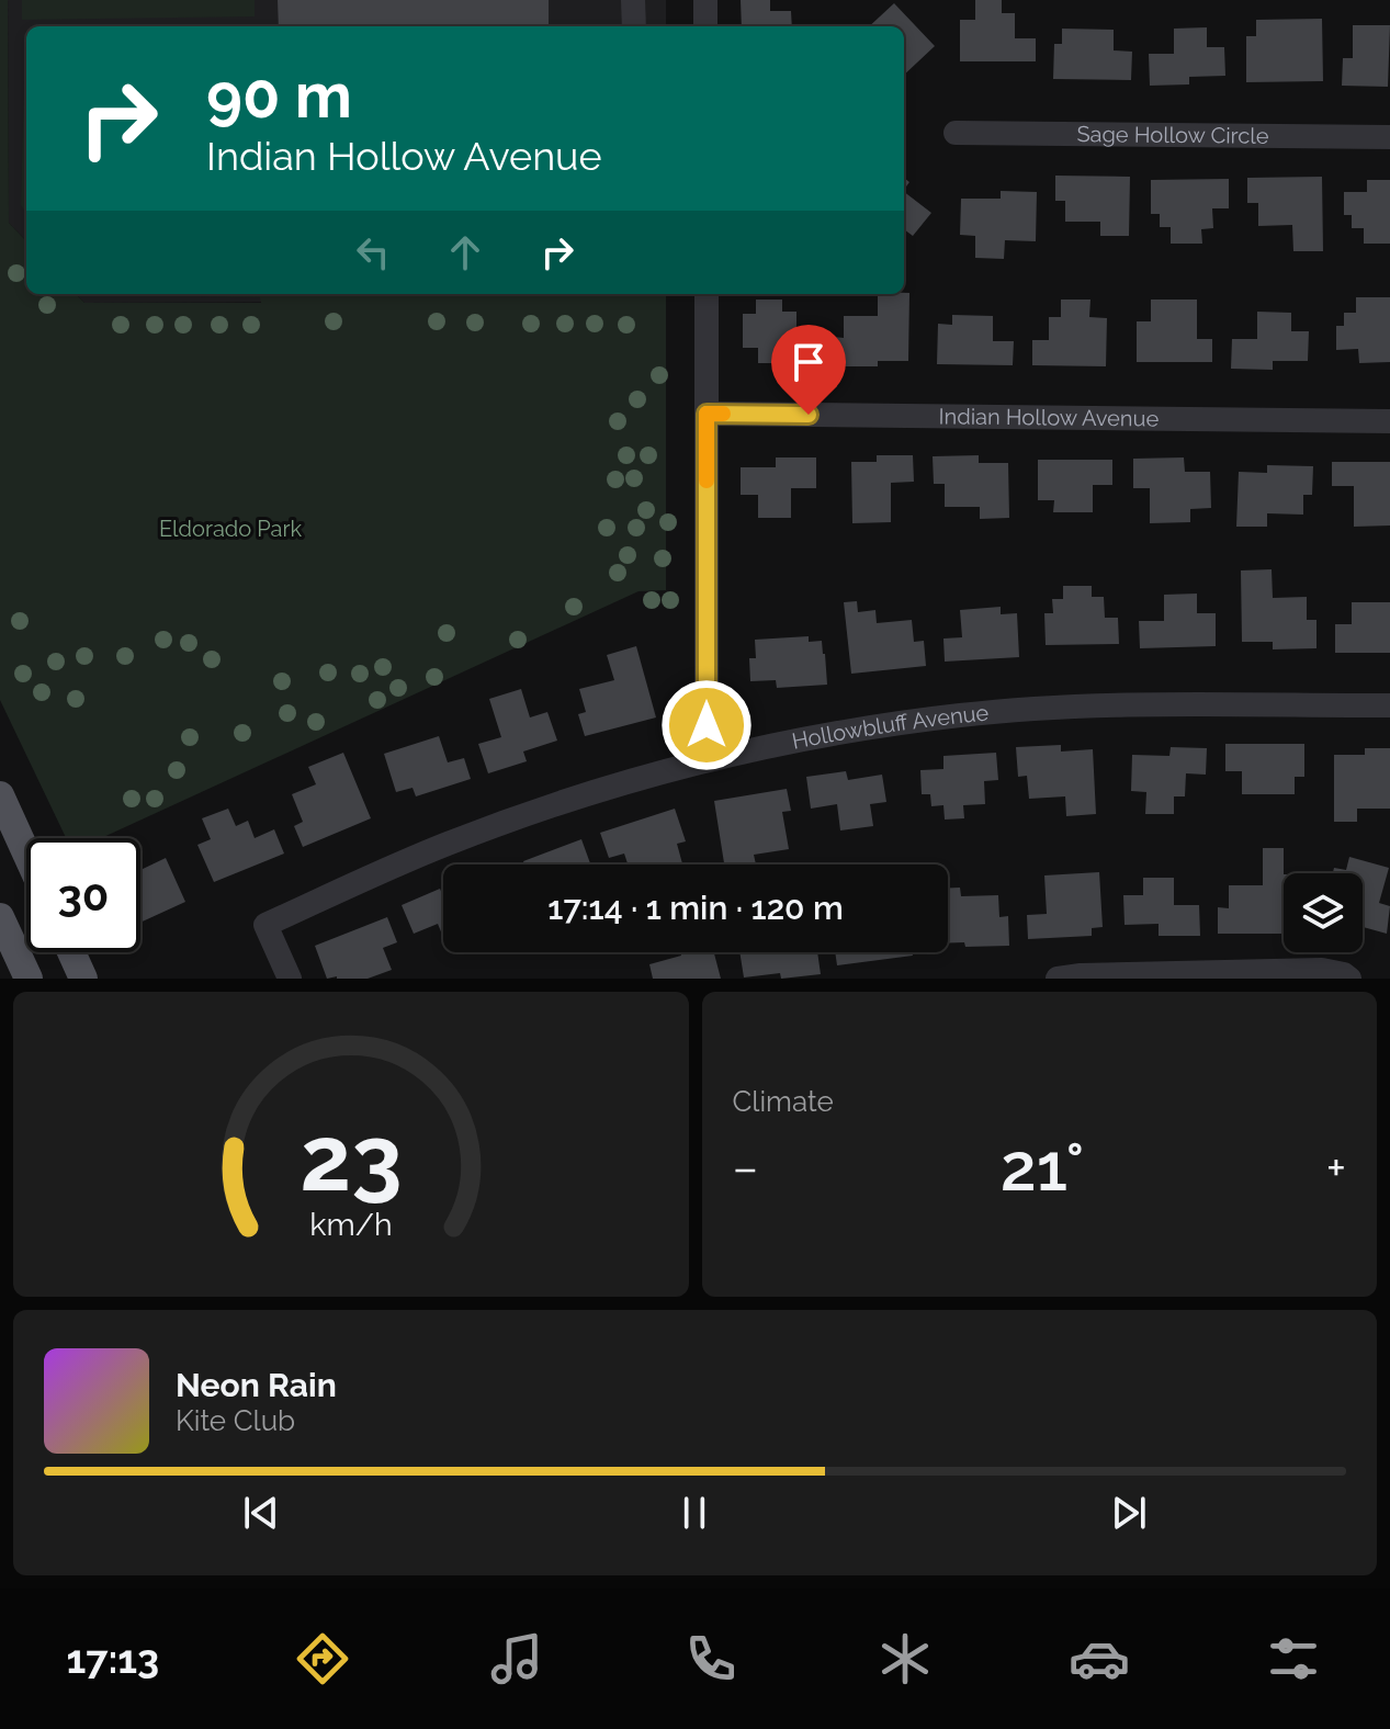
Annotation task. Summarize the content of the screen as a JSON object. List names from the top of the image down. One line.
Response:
{"streets":{"street":["Sage Hollow Circle","Indian Hollow Avenue","Hollowbluff Avenue"]},"parks":["Eldorado Park"],"page":{"turn":["90 m","Indian Hollow Avenue"],"limit":"30","trip":"17:14 · 1 min · 120 m","tile":"Climate","heat":["−","21°","+"],"song":["Neon Rain","Kite Club"],"tabs":"17:13","gauge":["23","km/h"]}}
